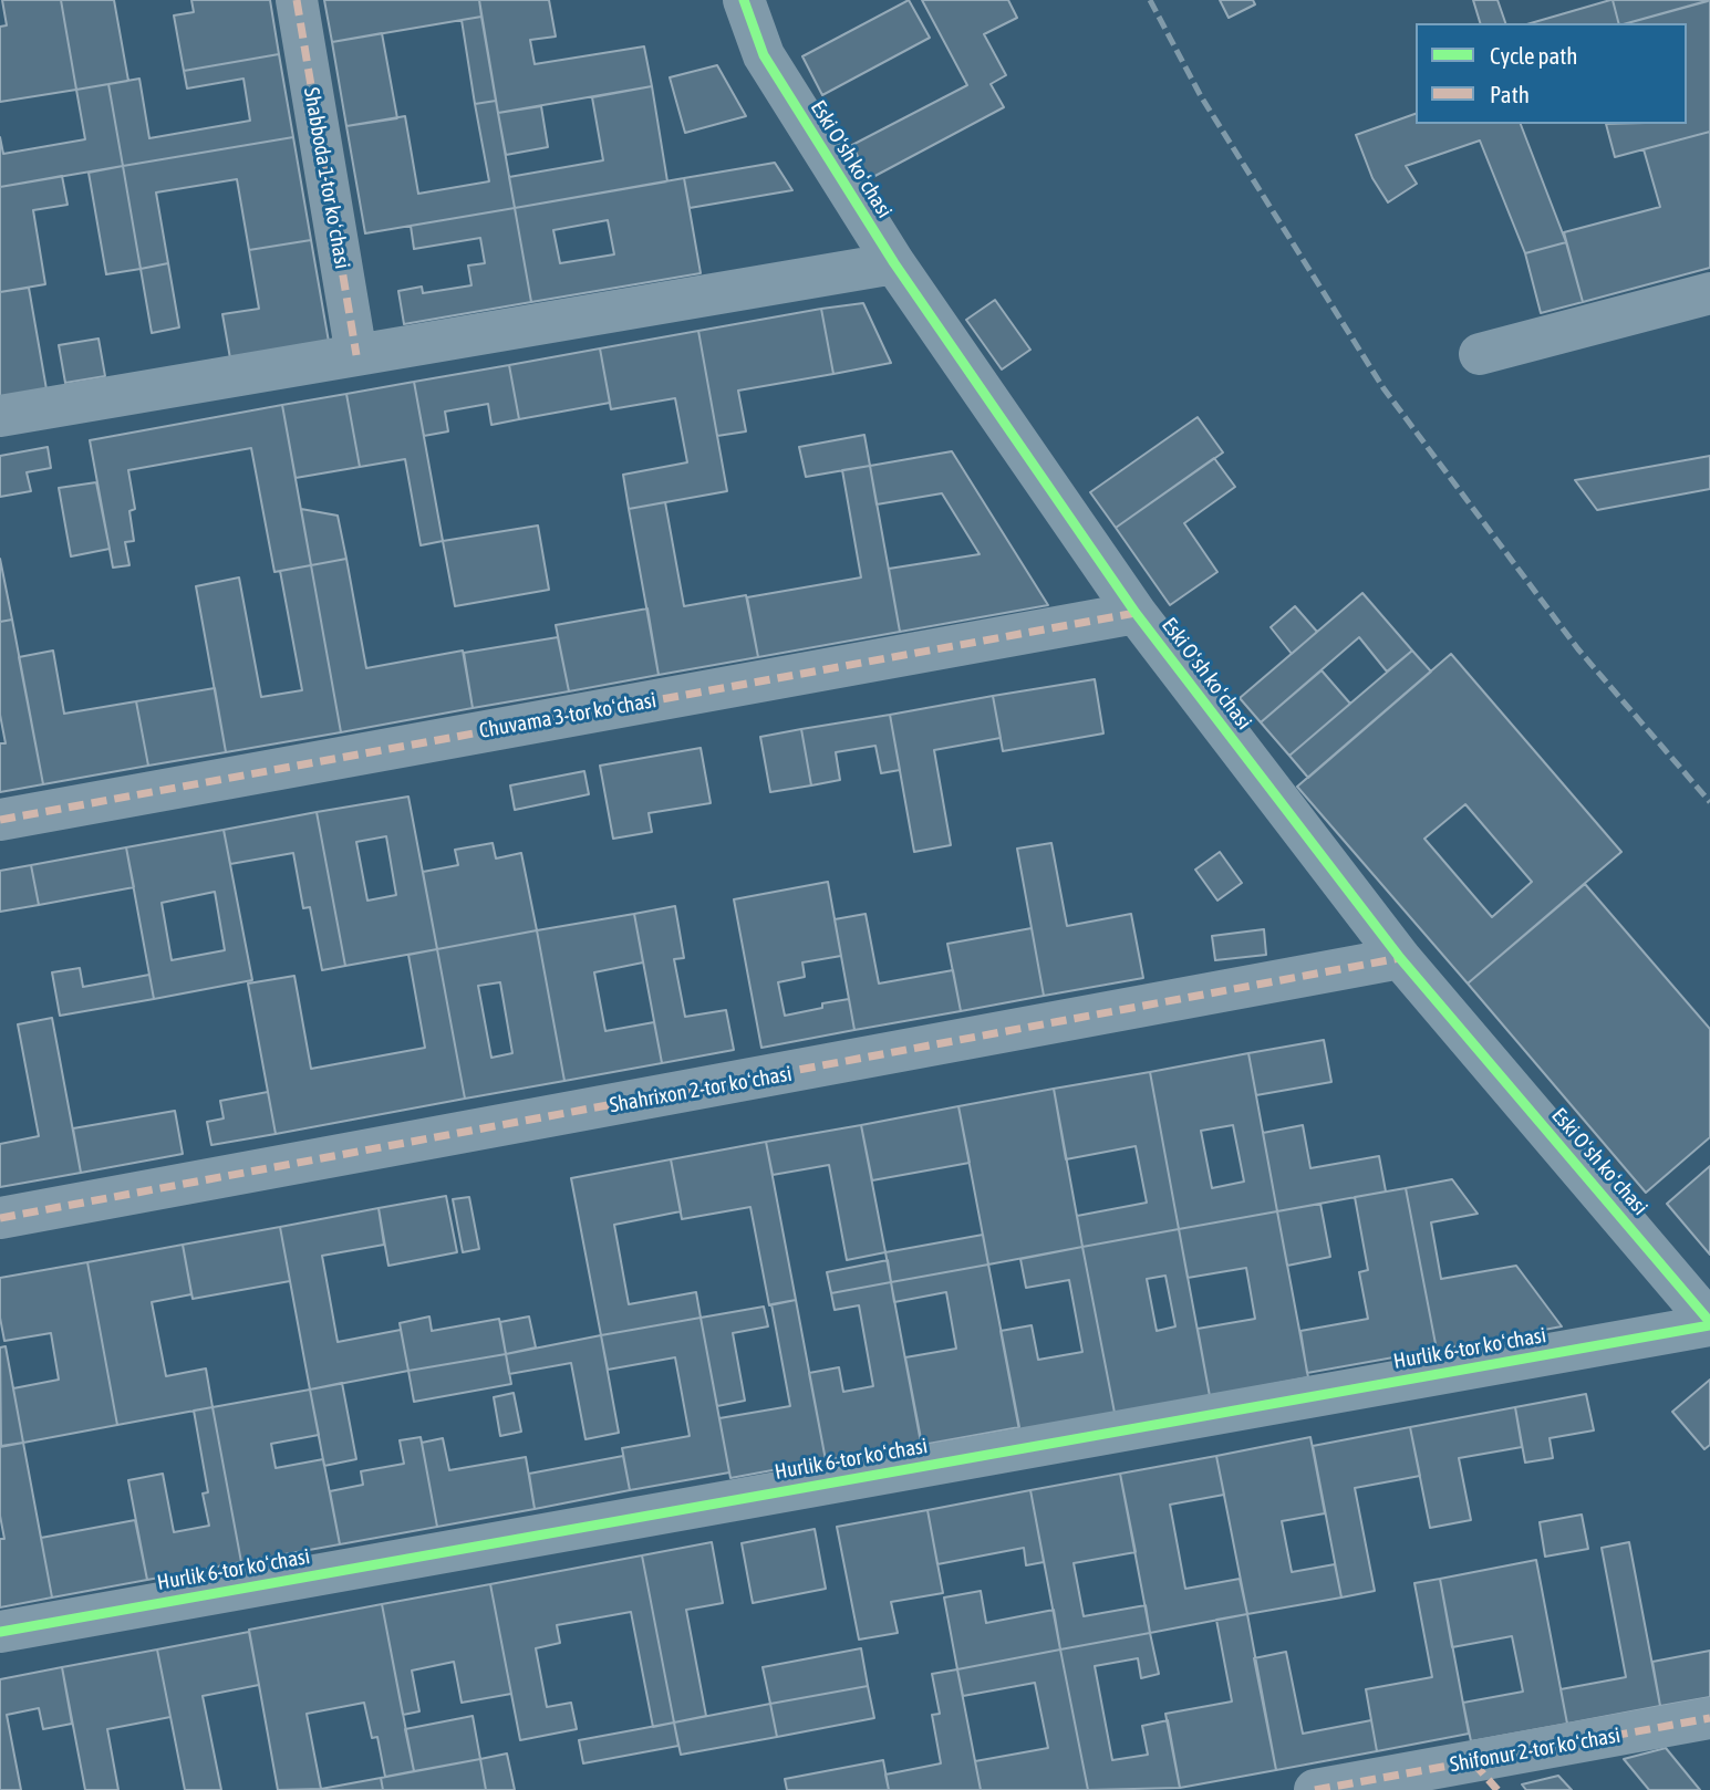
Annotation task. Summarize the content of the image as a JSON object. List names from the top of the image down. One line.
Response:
{"streets":{"street":["Eski Oʻsh koʻchasi","Shabboda 1-tor koʻchasi","Chuvama 3-tor koʻchasi","Shahrixon 2-tor koʻchasi","Hurlik 6-tor koʻchasi","Shifonur 2-tor koʻchasi"]},"crossings":[["Eski Oʻsh koʻchasi","Chuvama 3-tor koʻchasi"],["Eski Oʻsh koʻchasi","Shahrixon 2-tor koʻchasi"],["Eski Oʻsh koʻchasi","Hurlik 6-tor koʻchasi"]],"legend":["Cycle path","Path"]}
